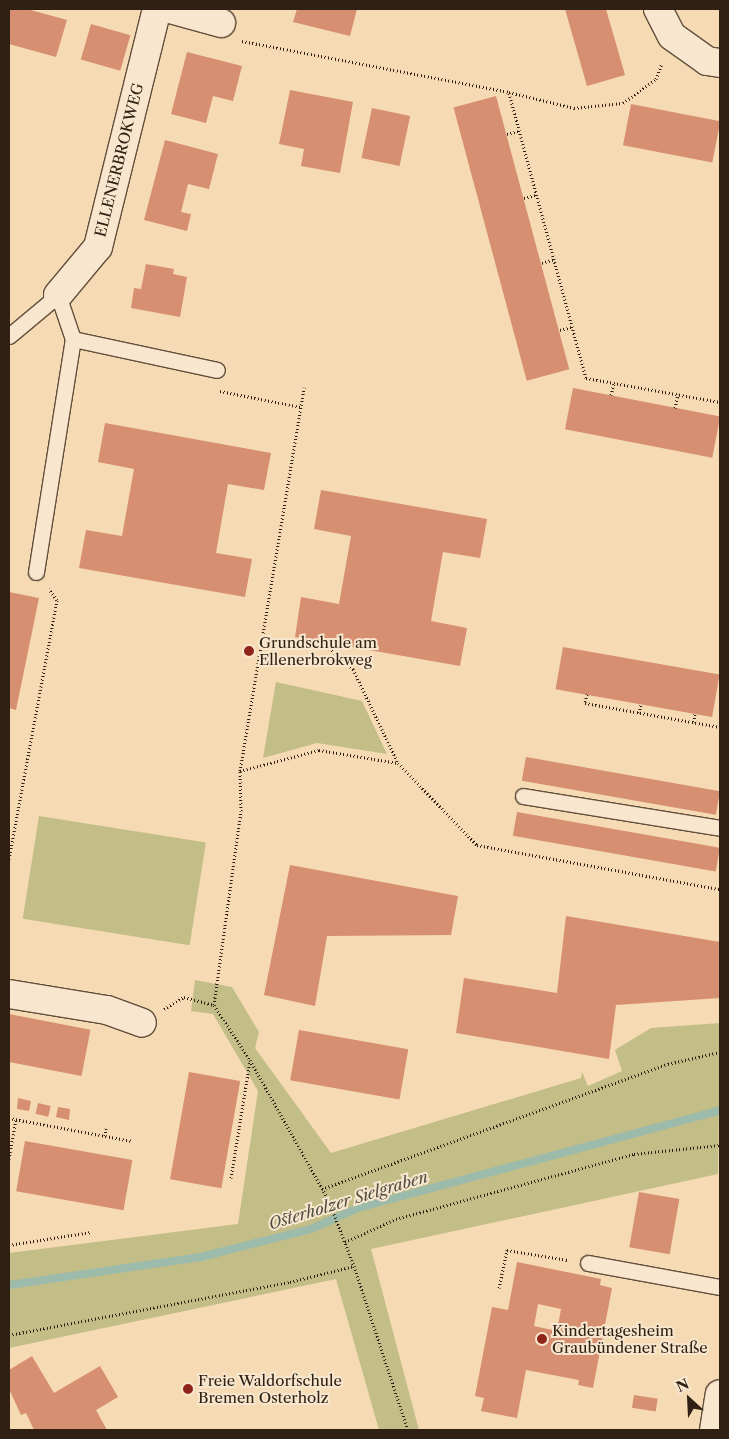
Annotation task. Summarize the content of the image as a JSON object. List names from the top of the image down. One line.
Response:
{"streets":{"street":["ELLENERBROKWEG"]},"water":["Osterholzer Sielgraben"],"places":["Grundschule am Ellenerbrokweg","Kindertagesheim Graubündener Straße","Freie Waldorfschule Bremen Osterholz"],"north":"top left"}
